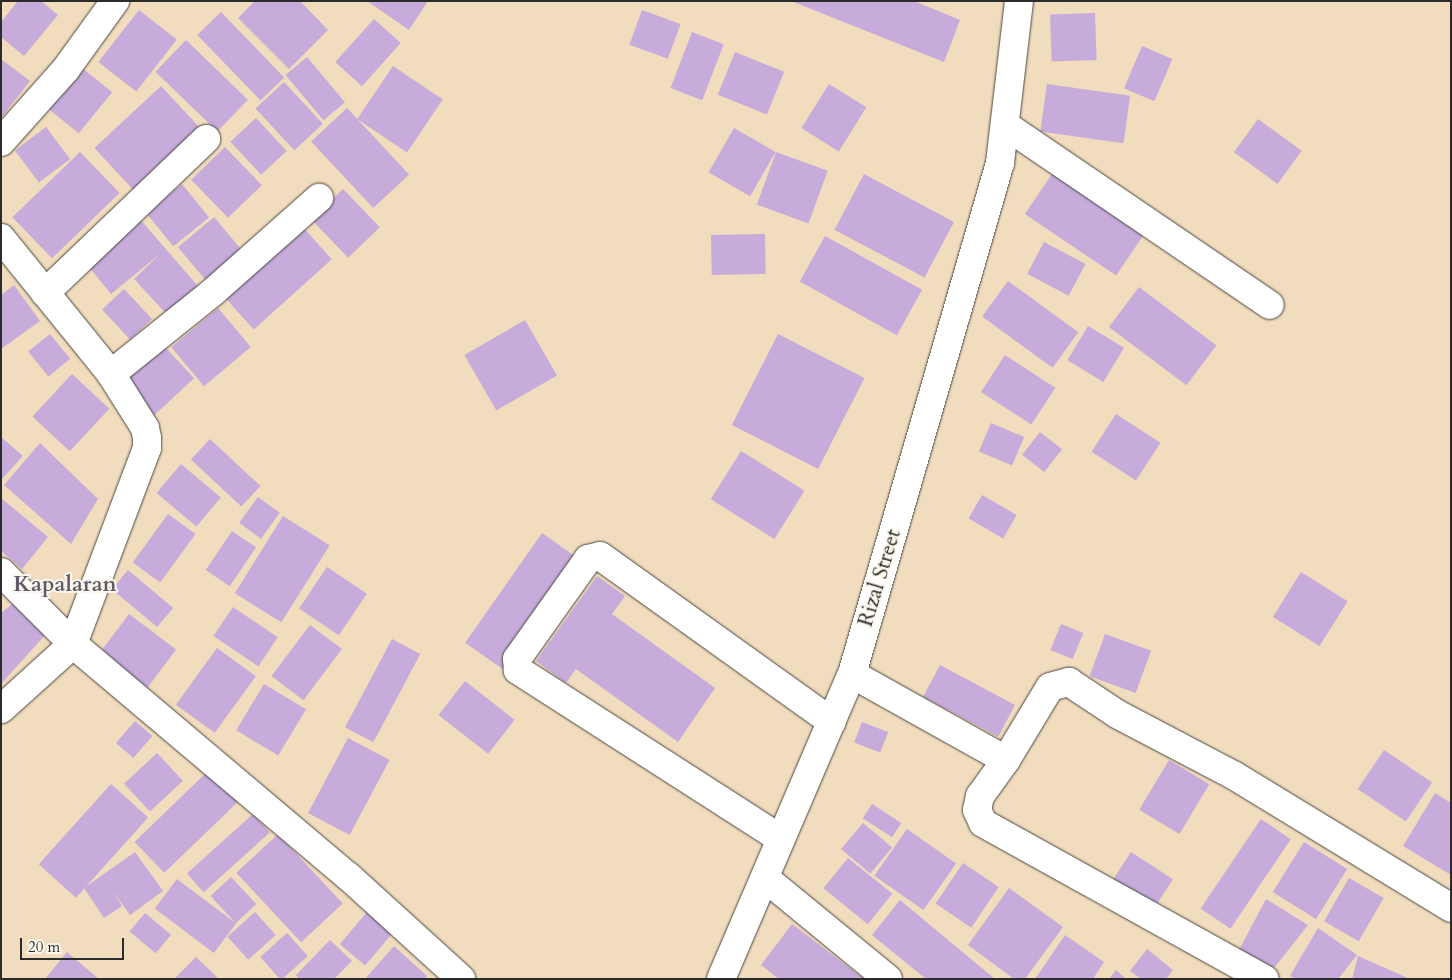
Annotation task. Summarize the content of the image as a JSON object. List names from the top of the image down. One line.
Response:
{"streets":{"street":["Rizal Street"]},"districts":["Kapalaran"],"scale_bar":"20 m"}
